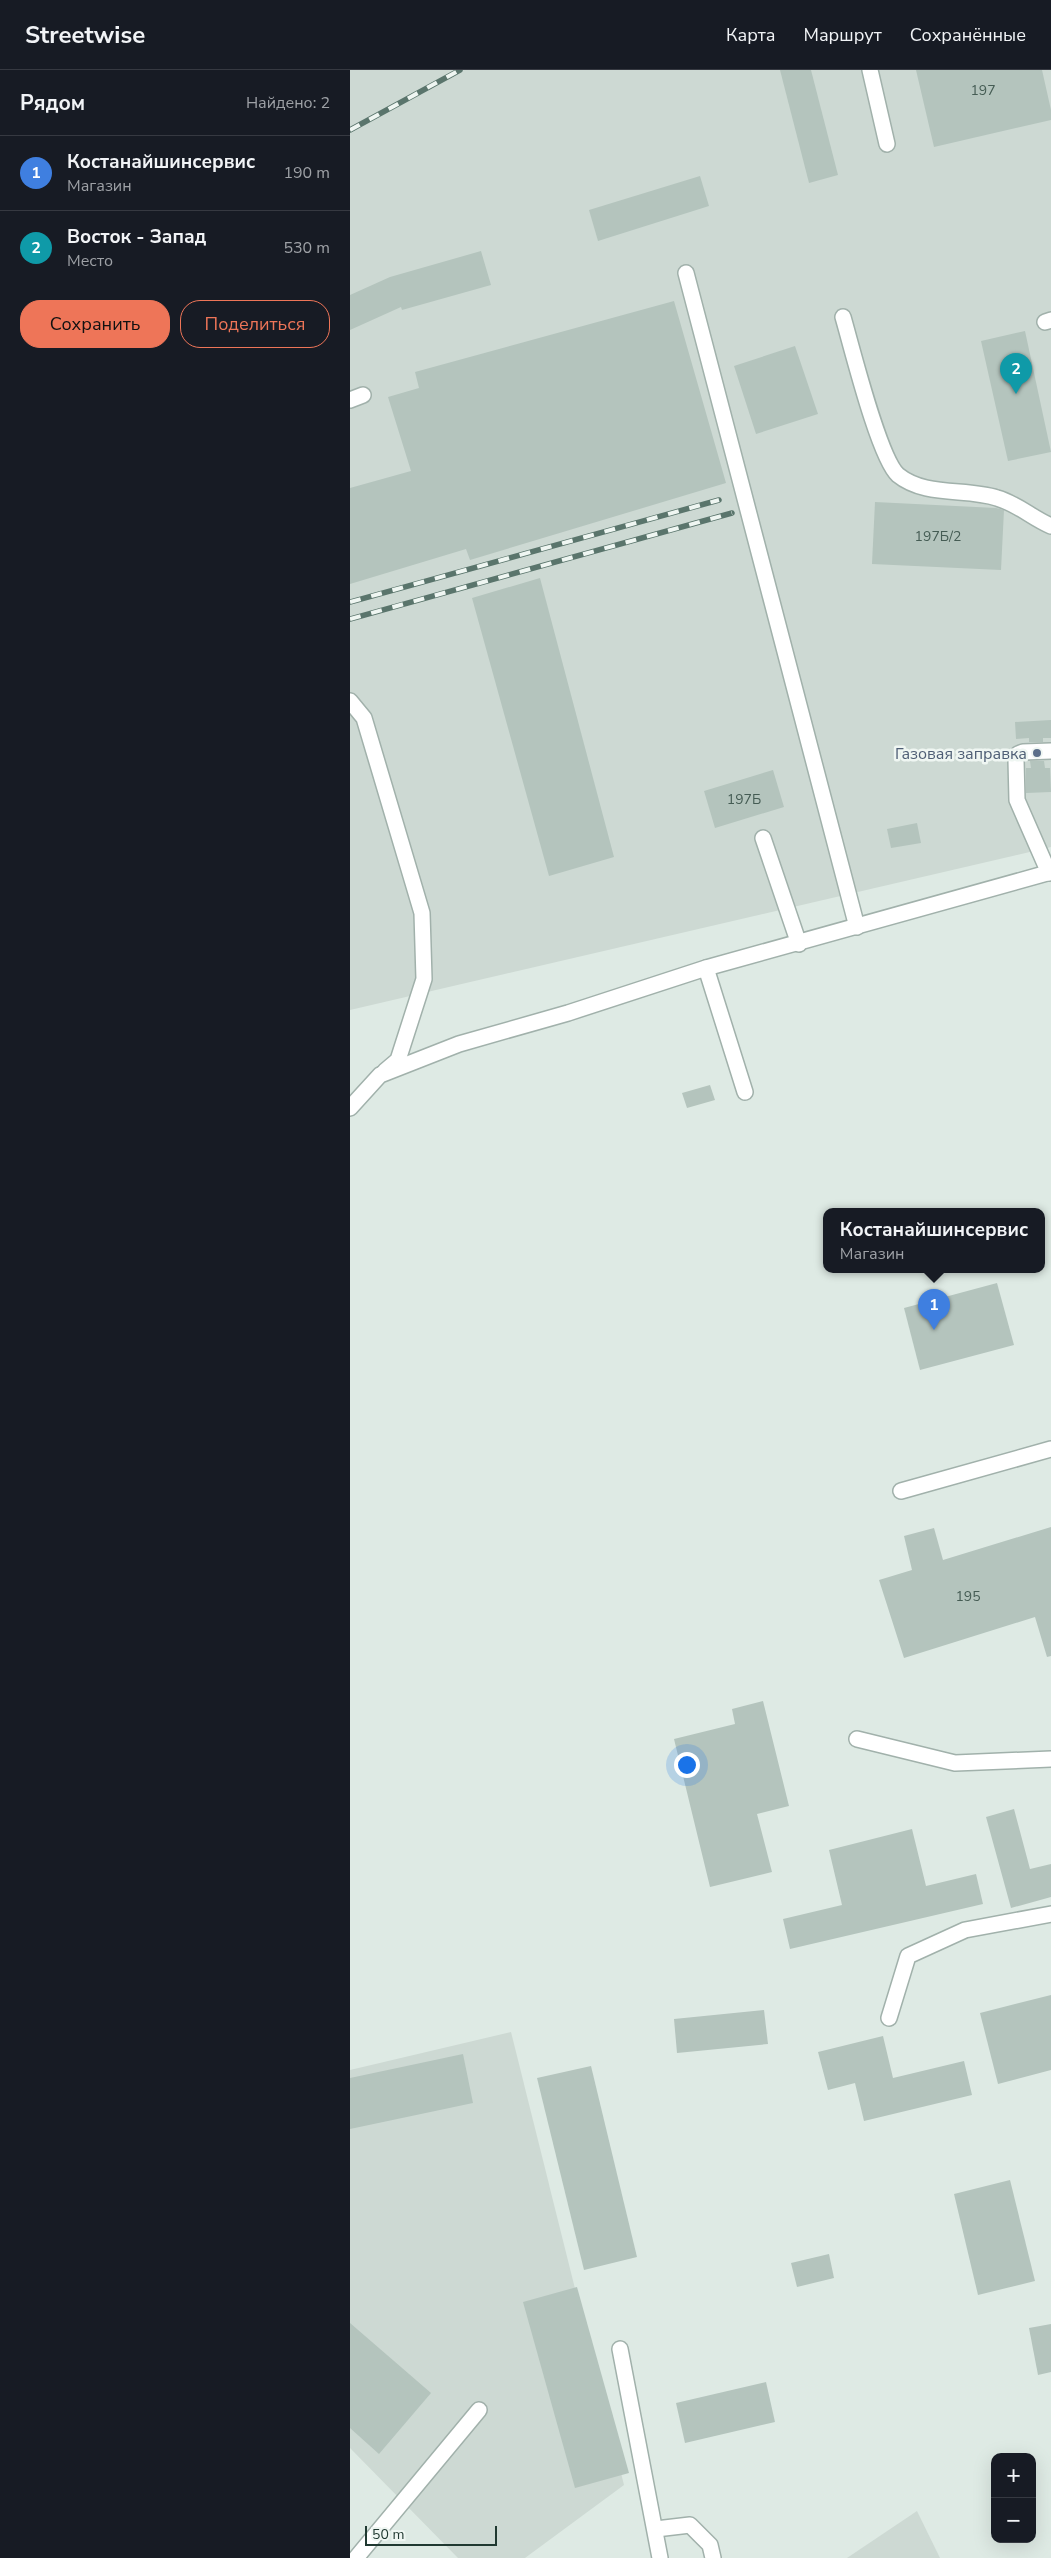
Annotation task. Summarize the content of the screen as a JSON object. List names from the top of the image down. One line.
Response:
{"places":["Газовая заправка"],"house_numbers":["197","197Б/2","197Б","195"],"scale_bar":"50 m","page":{"header":"Streetwise","nav":["Карта","Маршрут","Сохранённые"],"heading":["Рядом","Найдено: 2"],"list":[{"mark":"1","name":"Костанайшинсервис","note":"Магазин","value":"190 m"},{"mark":"2","name":"Восток - Запад","note":"Место","value":"530 m"}],"buttons":["Сохранить","Поделиться"],"pins":["2","1"],"popup":["Костанайшинсервис","Магазин"],"map_buttons":["+","−"],"scale":"50 m"}}
